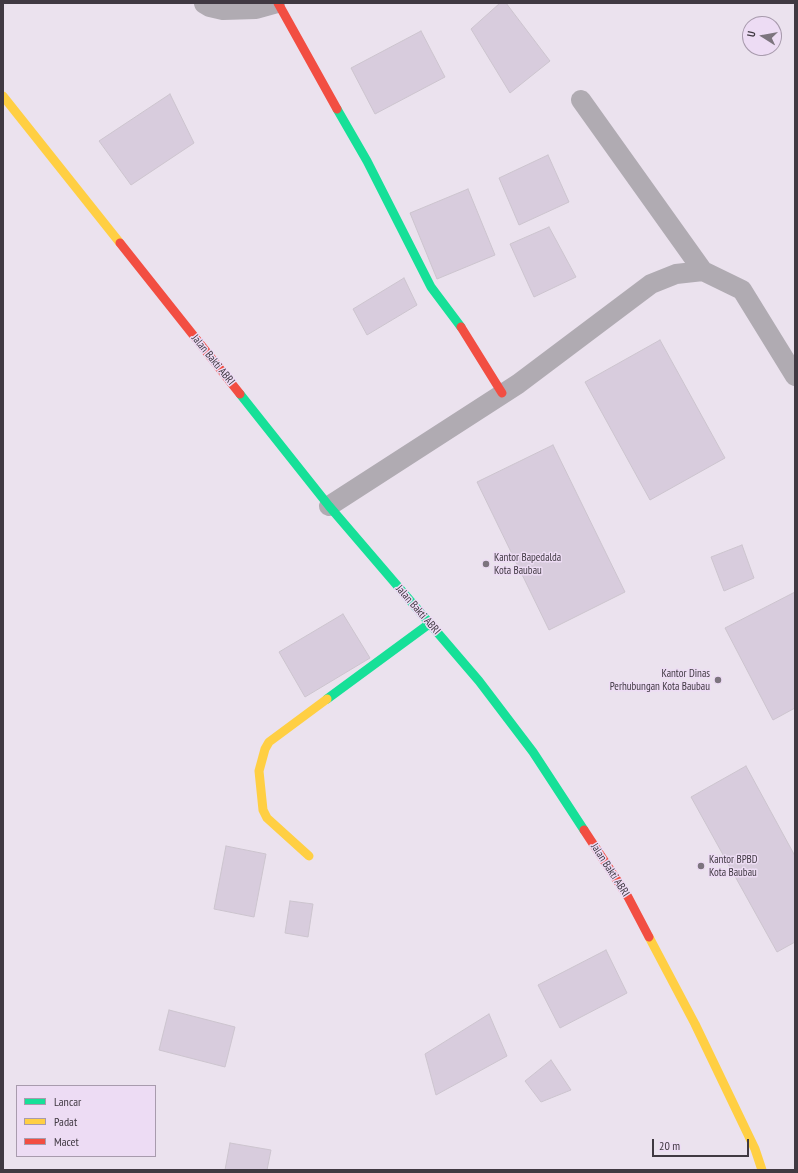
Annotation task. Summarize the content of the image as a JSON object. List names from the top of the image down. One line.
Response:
{"streets":{"street":["Jalan Bakti ABRI"]},"places":["Kantor Bapedalda Kota Baubau","Kantor Dinas Perhubungan Kota Baubau","Kantor BPBD Kota Baubau"],"legend":["Lancar","Padat","Macet"],"scale_bar":"20 m","north":"left"}
